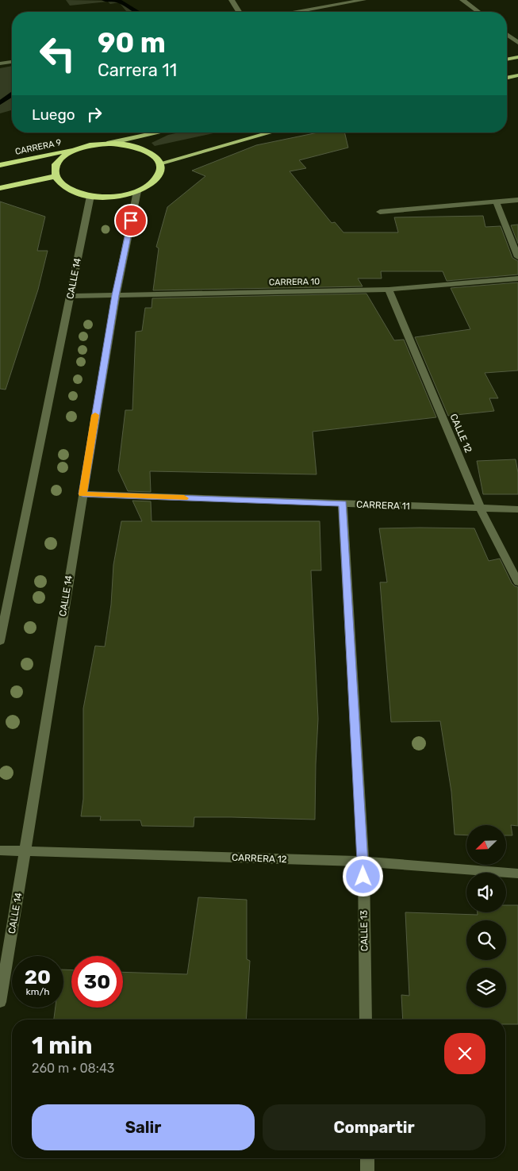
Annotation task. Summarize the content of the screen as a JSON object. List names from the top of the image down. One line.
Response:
{"streets":{"highway":["CARRERA 9"],"street":["CALLE 14","CARRERA 10","CALLE 12","CARRERA 11","CARRERA 12","CALLE 13"]},"crossings":[["CALLE 14","CARRERA 10"],["CALLE 14","CARRERA 11"],["CALLE 14","CARRERA 12"],["CARRERA 10","CALLE 12"],["CALLE 12","CARRERA 11"],["CARRERA 11","CALLE 13"],["CARRERA 12","CALLE 13"]],"north":"bottom left","page":{"turn":["90 m","Carrera 11"],"then":"Luego","speed":"20 km/h","limit":"30","heading":["1 min","260 m · 08:43"],"buttons":["Salir","Compartir"]}}
